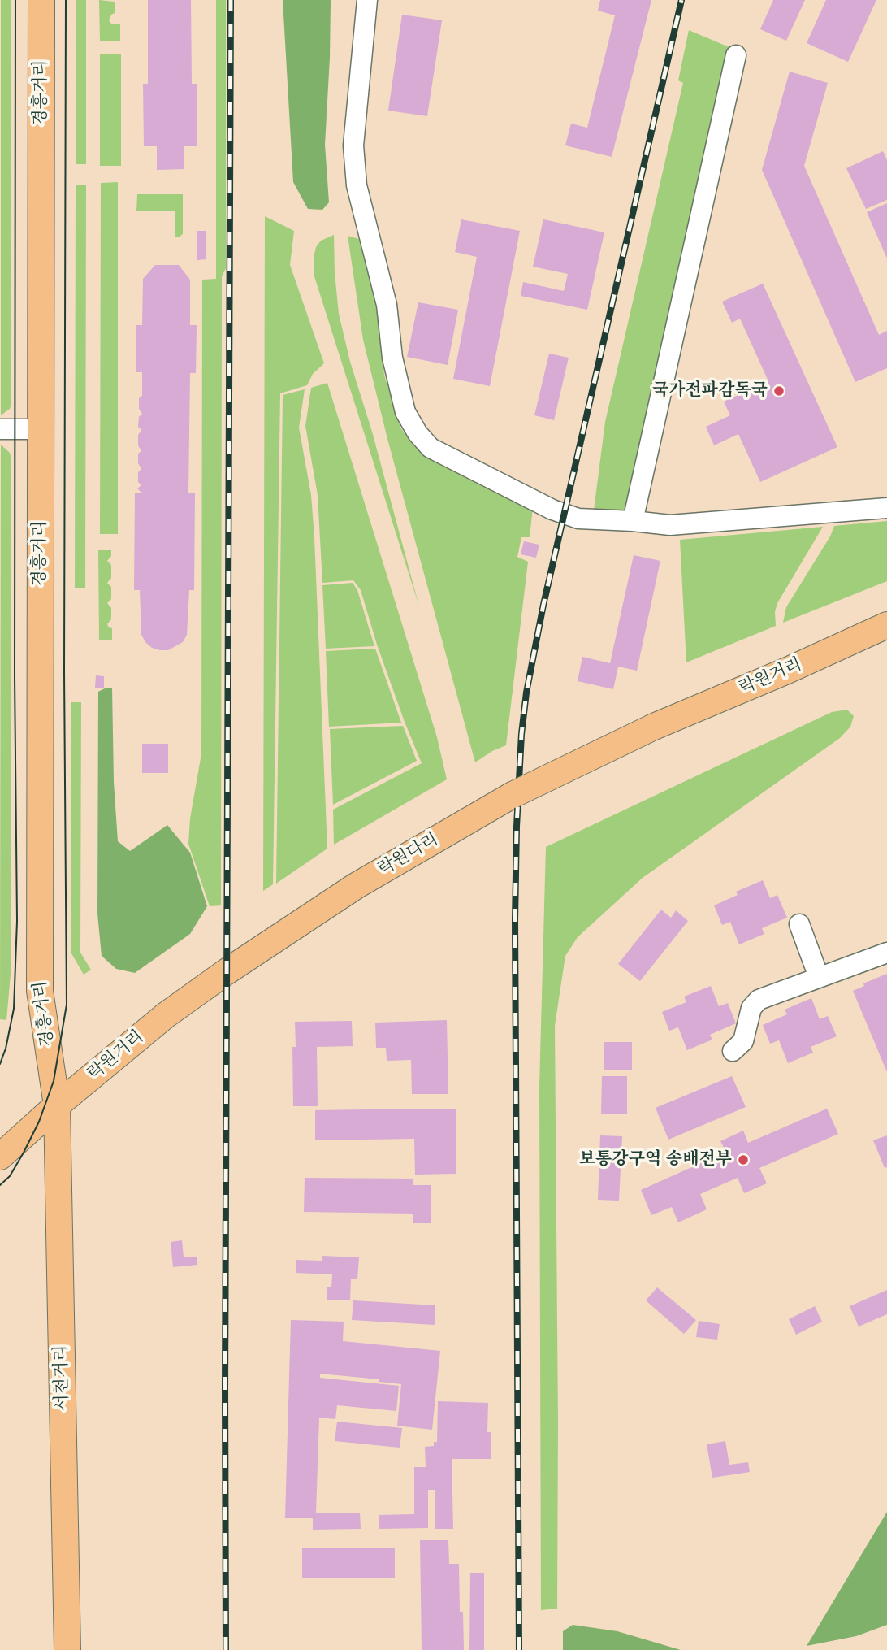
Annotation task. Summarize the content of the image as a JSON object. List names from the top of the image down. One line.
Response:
{"streets":{"main road":["경흥거리","락원거리","락원다리","서천거리"]},"crossings":[["경흥거리","락원거리"],["경흥거리","서천거리"],["락원거리","락원다리"],["락원거리","서천거리"]],"places":["국가전파감독국","보통강구역 송배전부"]}
